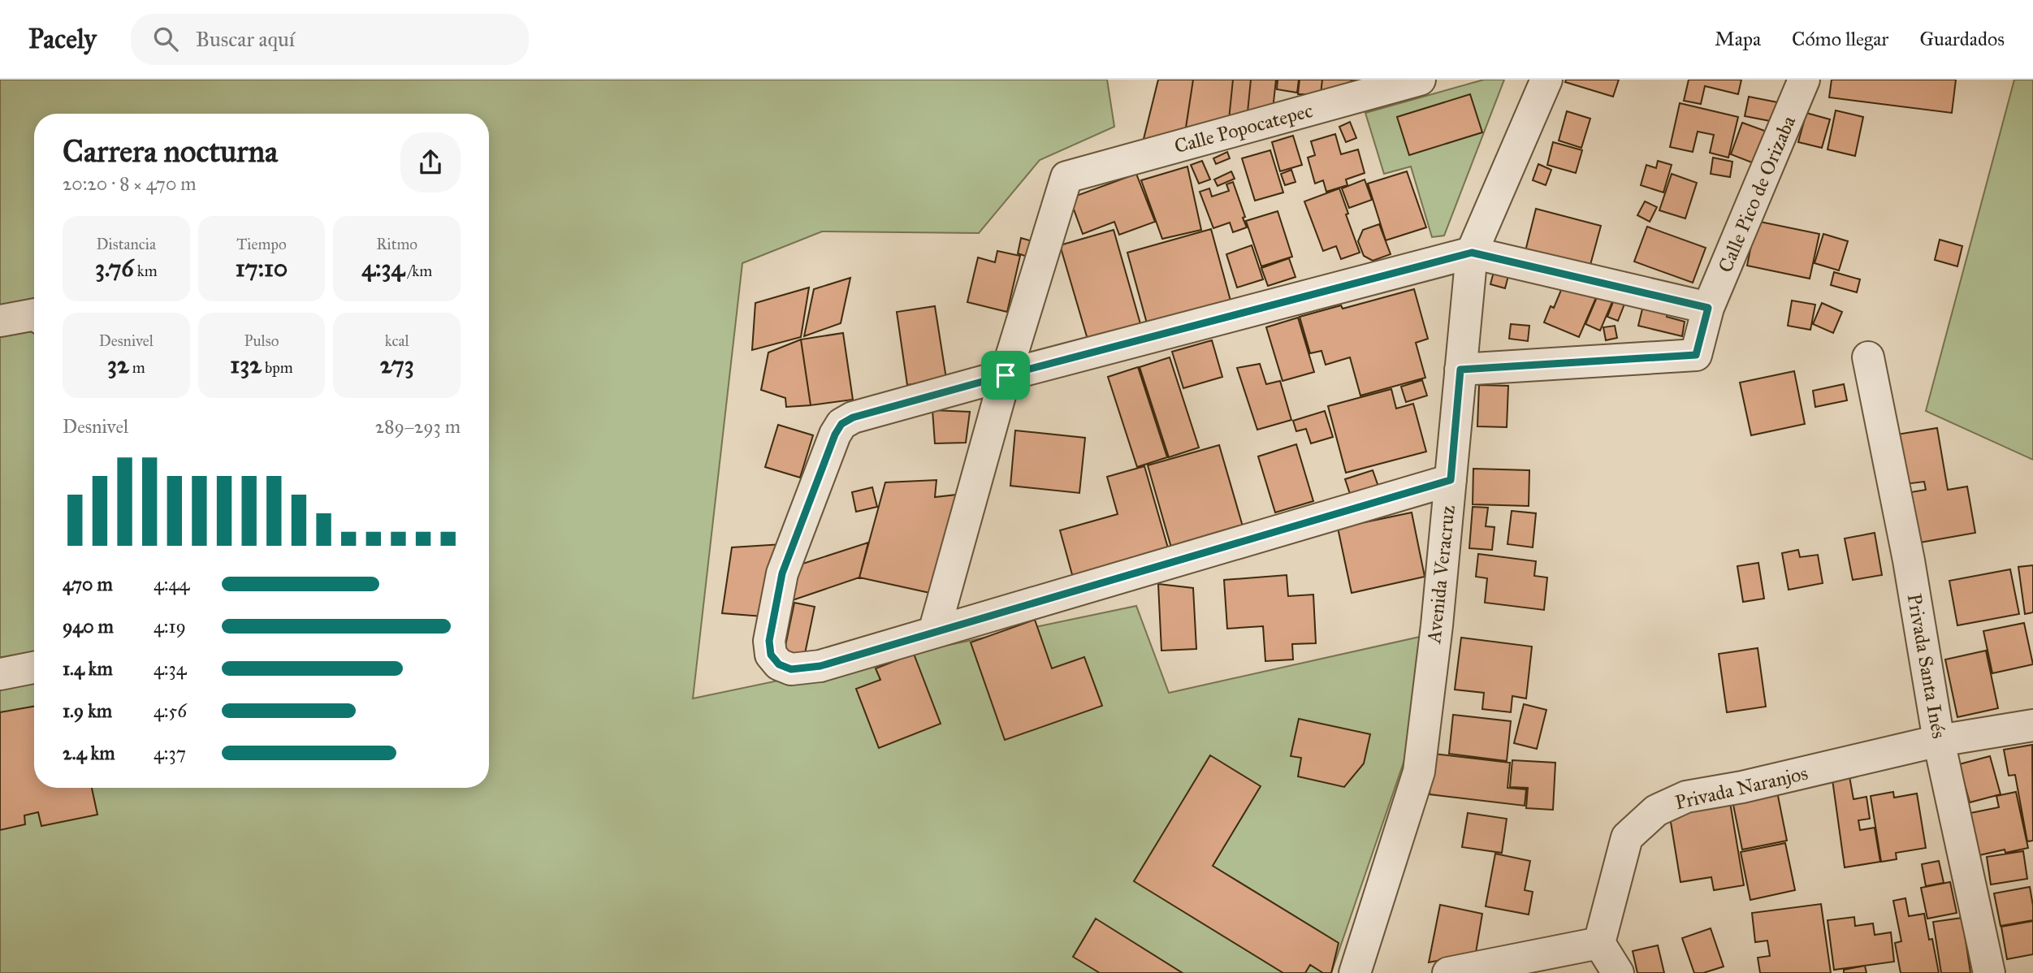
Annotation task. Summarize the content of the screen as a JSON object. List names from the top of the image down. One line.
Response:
{"streets":{"street":["Calle Popocatepec","Calle Pico de Orizaba","Avenida Veracruz","Privada Santa Inés","Privada Naranjos"]},"crossings":[["Calle Pico de Orizaba","Avenida Veracruz"],["Privada Santa Inés","Privada Naranjos"]],"page":{"header":"Pacely","search":"Buscar aquí","nav":["Mapa","Cómo llegar","Guardados"],"heading":["Carrera nocturna","20:20 · 8 × 470 m"],"stats":[["Distancia","3.76 km"],["Tiempo","17:10"],["Ritmo","4:34 /km"],["Desnivel","32 m"],["Pulso","132 bpm"],["kcal","273"]],"chart":["Desnivel","289–293 m"],"list":[{"name":"470 m","note":"4:44"},{"name":"940 m","note":"4:19"},{"name":"1.4 km","note":"4:34"},{"name":"1.9 km","note":"4:56"},{"name":"2.4 km","note":"4:37"}]}}
